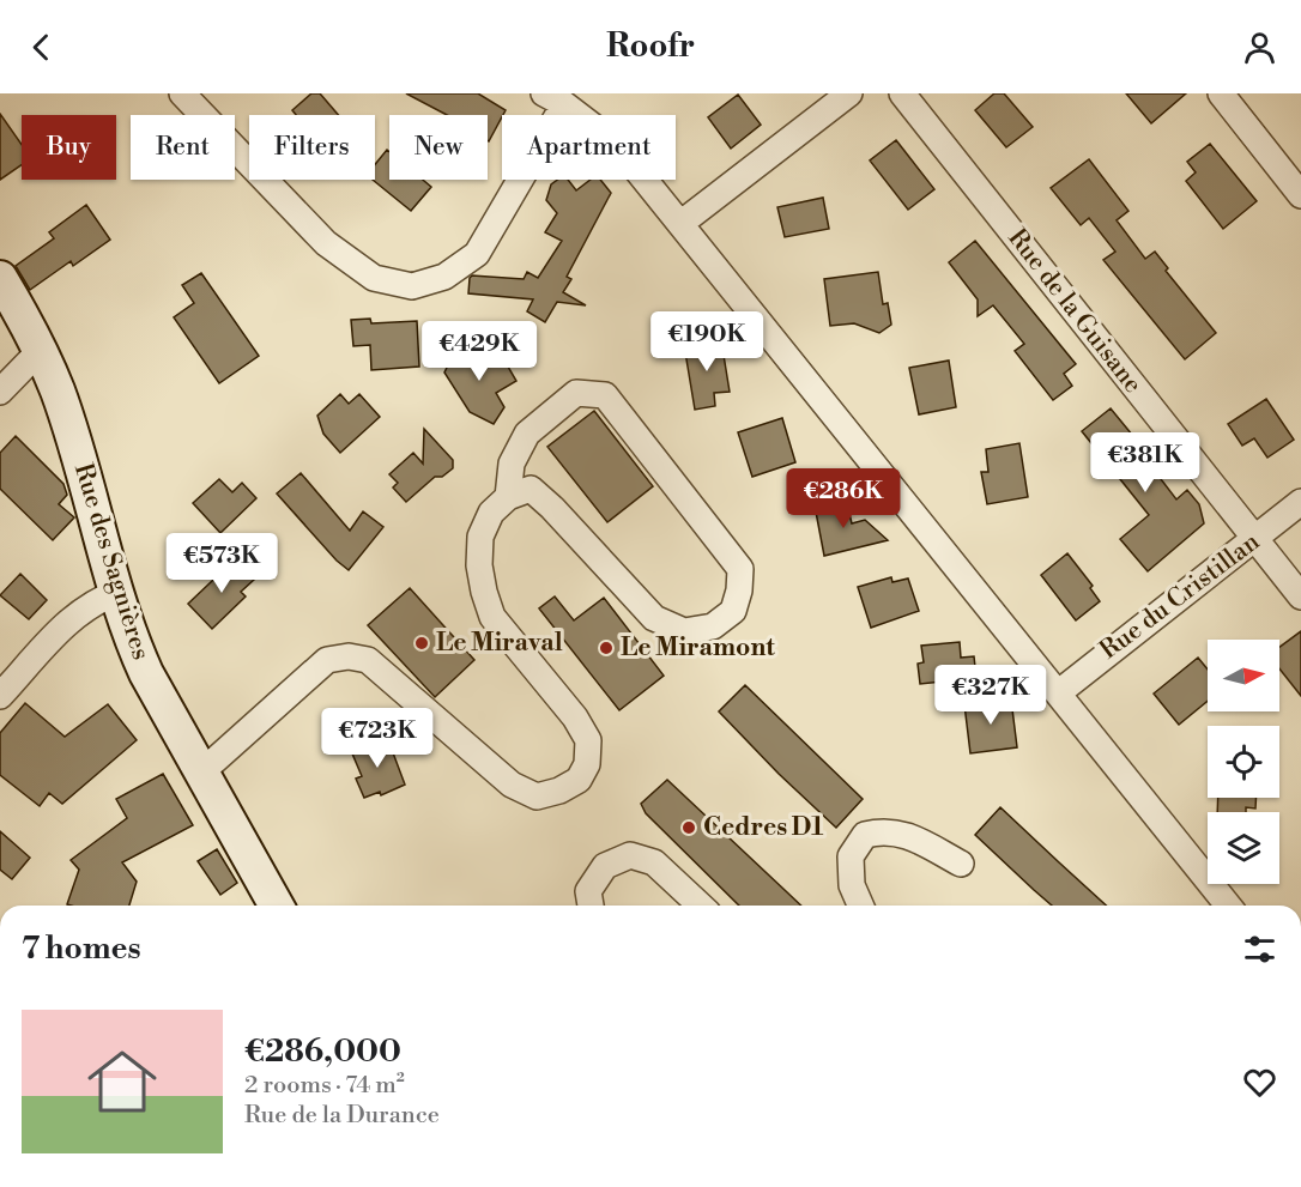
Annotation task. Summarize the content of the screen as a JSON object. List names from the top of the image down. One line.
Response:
{"streets":{"main road":["Rue des Sagnières"],"street":["Rue de la Guisane","Rue du Cristillan"]},"crossings":[["Rue de la Guisane","Rue du Cristillan"]],"places":["Le Miraval","Le Miramont","Cedres D1"],"north":"right","page":{"header":"Roofr","chip":["Buy","Rent","Filters","New","Apartment"],"price":["€190K","€429K","€381K","€286K","€573K","€327K","€723K"],"heading":"7 homes","list":[{"name":"€286,000","note":"2 rooms · 74 m² · Rue de la Durance"}]}}
